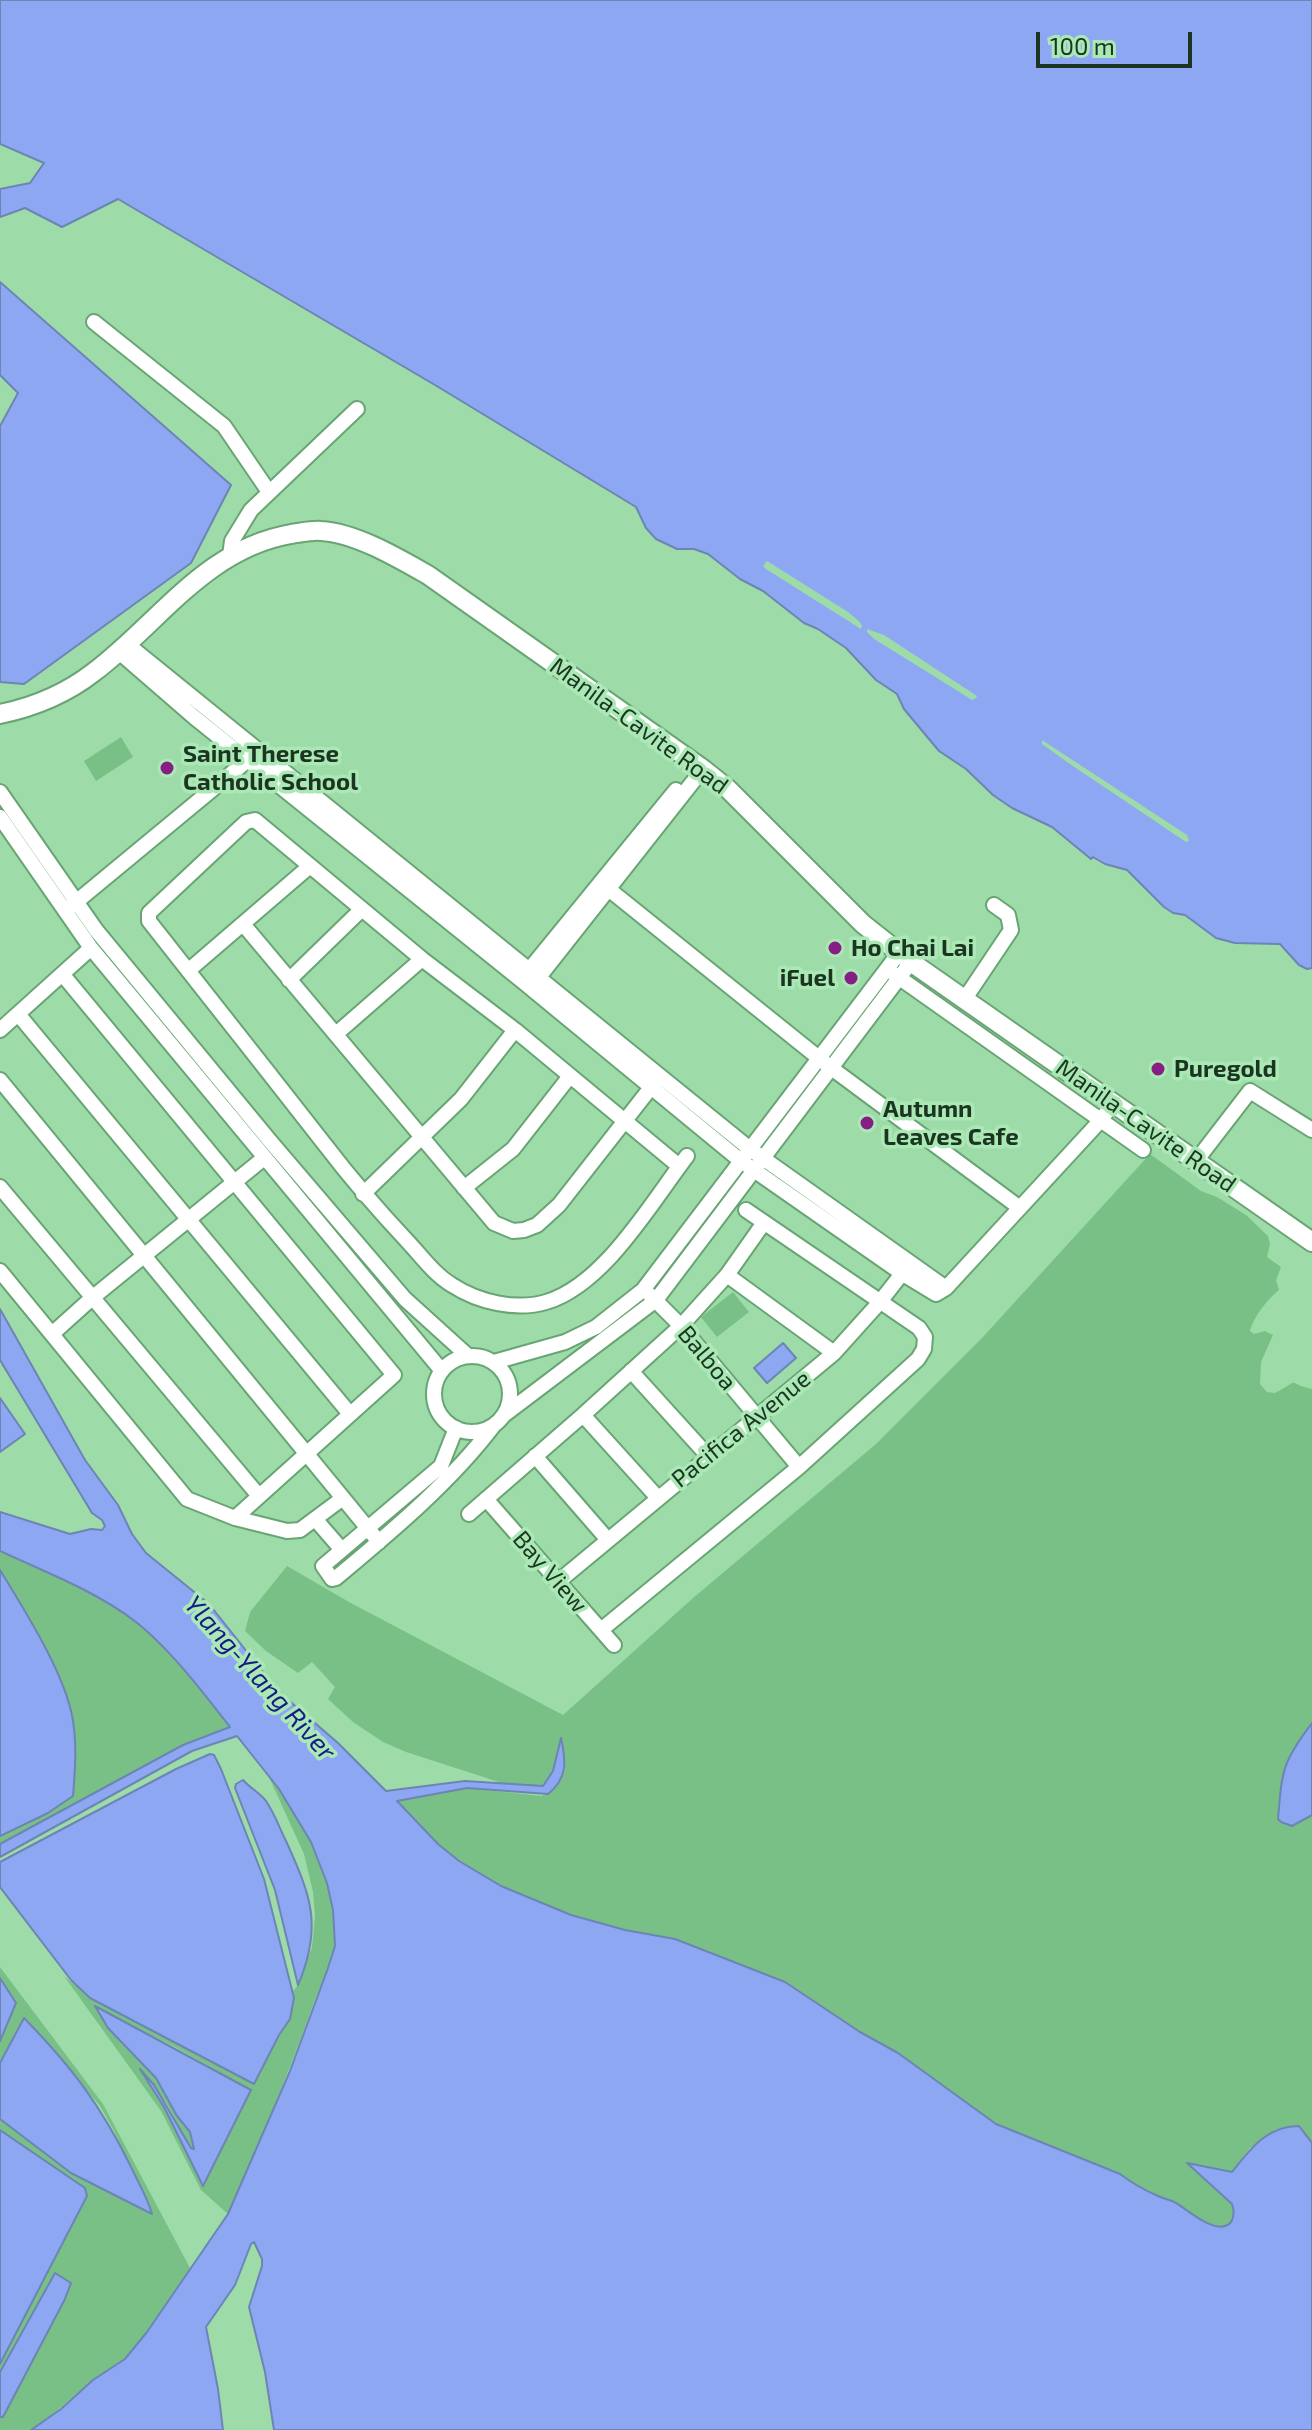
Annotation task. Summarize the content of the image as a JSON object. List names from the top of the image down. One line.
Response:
{"streets":{"main road":["Manila-Cavite Road"],"street":["Balboa","Pacifica Avenue","Bay View"]},"crossings":[["Balboa","Pacifica Avenue"],["Pacifica Avenue","Bay View"]],"water":["Ylang-Ylang River"],"places":["Saint Therese Catholic School","Ho Chai Lai","iFuel","Puregold","Autumn Leaves Cafe"],"scale_bar":"100 m"}
